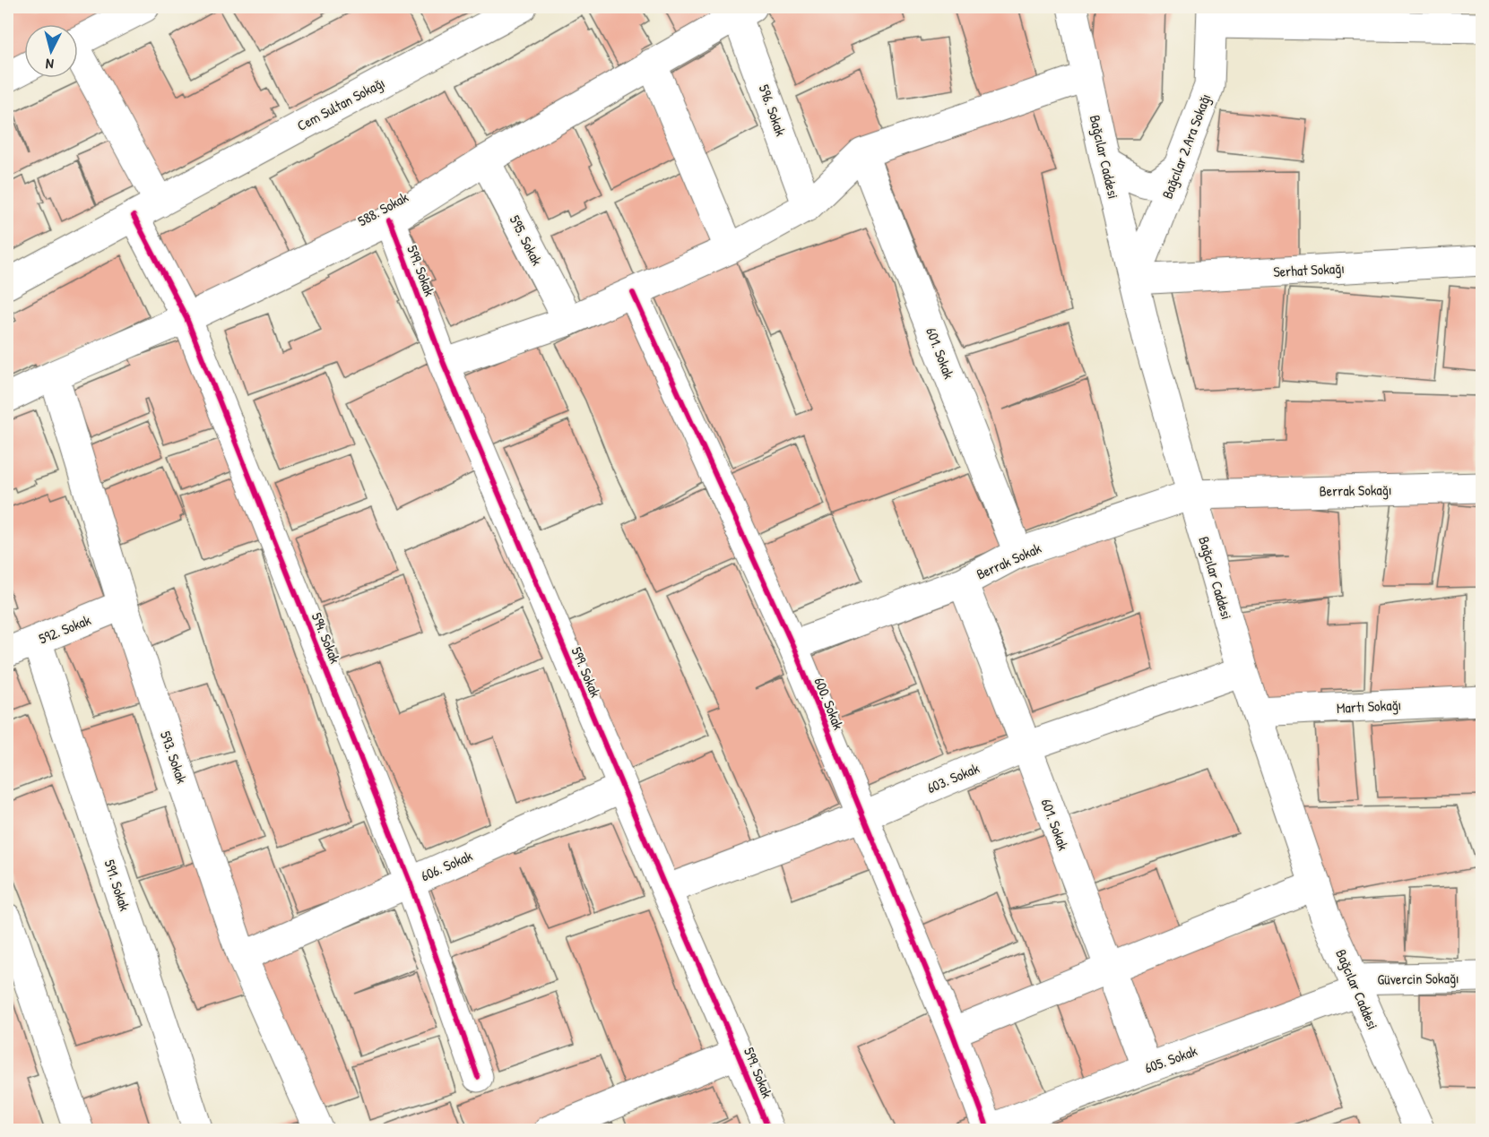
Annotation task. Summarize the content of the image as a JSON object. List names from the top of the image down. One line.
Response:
{"streets":{"street":["Cem Sultan Sokağı","596. Sokak","Bağcılar 2.Ara Sokağı","Bağcılar Caddesi","588. Sokak","595. Sokak","Serhat Sokağı","599. Sokak","601. Sokak","Berrak Sokağı","Berrak Sokak","592. Sokak","594. Sokak","600. Sokak","Martı Sokağı","593. Sokak","603. Sokak","606. Sokak","591. Sokak","Güvercin Sokağı","605. Sokak"]},"crossings":[["Cem Sultan Sokağı","594. Sokak"],["596. Sokak","588. Sokak"],["Bağcılar 2.Ara Sokağı","Bağcılar Caddesi"],["Bağcılar 2.Ara Sokağı","Serhat Sokağı"],["Bağcılar Caddesi","Serhat Sokağı"],["Bağcılar Caddesi","Berrak Sokak"],["Bağcılar Caddesi","Martı Sokağı"],["Bağcılar Caddesi","603. Sokak"],["Bağcılar Caddesi","Güvercin Sokağı"],["Bağcılar Caddesi","605. Sokak"],["588. Sokak","595. Sokak"],["588. Sokak","599. Sokak"],["588. Sokak","594. Sokak"],["588. Sokak","593. Sokak"],["599. Sokak","603. Sokak"],["599. Sokak","606. Sokak"],["601. Sokak","Berrak Sokak"],["601. Sokak","603. Sokak"],["601. Sokak","605. Sokak"],["Berrak Sokağı","Berrak Sokak"],["Berrak Sokak","600. Sokak"],["592. Sokak","593. Sokak"],["592. Sokak","591. Sokak"],["594. Sokak","606. Sokak"],["600. Sokak","603. Sokak"],["600. Sokak","605. Sokak"],["593. Sokak","606. Sokak"],["Güvercin Sokağı","605. Sokak"]],"north":"bottom"}
